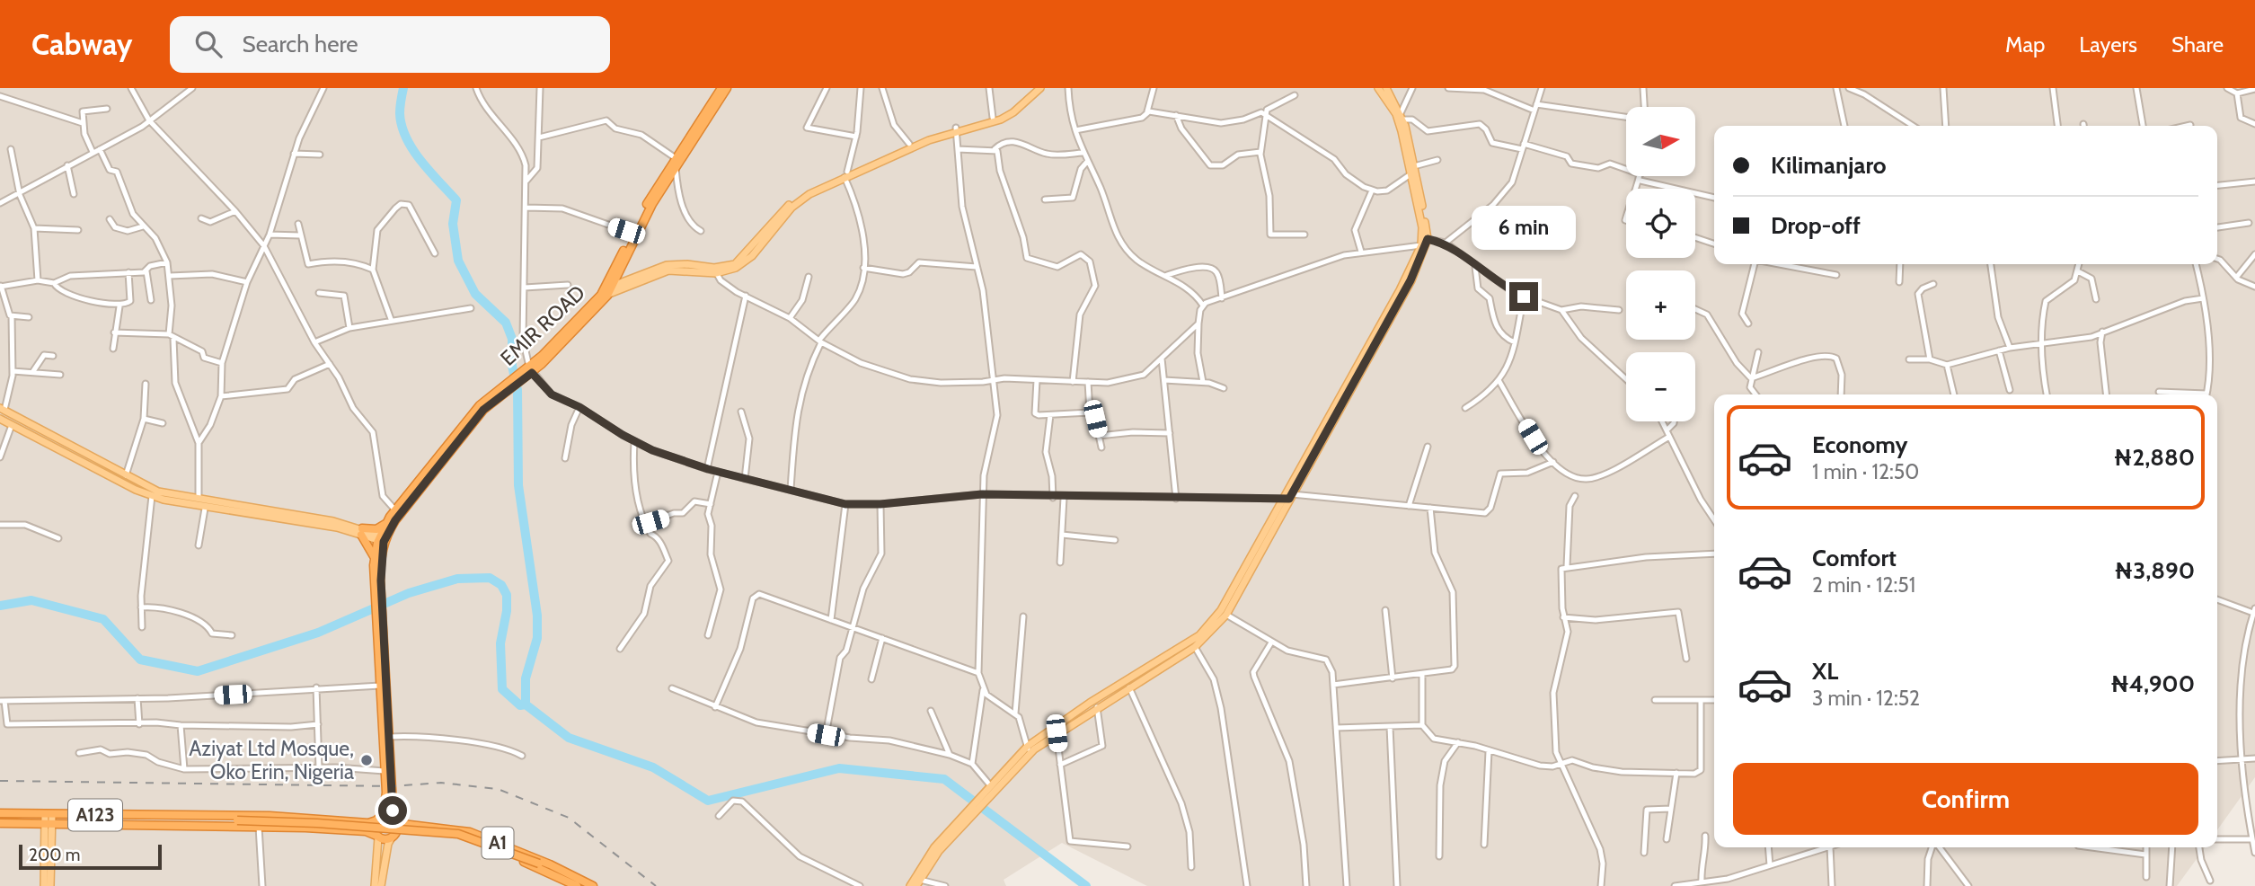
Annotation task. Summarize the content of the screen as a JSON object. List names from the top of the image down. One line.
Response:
{"streets":{"highway":["EMIR ROAD","A123","A1"]},"crossings":[["A123","A1"]],"places":["Aziyat Ltd Mosque, Oko Erin, Nigeria"],"scale_bar":"200 m","north":"right","page":{"header":"Cabway","search":"Search here","nav":["Map","Layers","Share"],"map_buttons":["+","−"],"banner":["Kilimanjaro","Drop-off"],"bubble":"6 min","list":[{"name":"Economy","note":"1 min · 12:50","value":"₦2,880"},{"name":"Comfort","note":"2 min · 12:51","value":"₦3,890"},{"name":"XL","note":"3 min · 12:52","value":"₦4,900"}],"buttons":"Confirm","scale":"200 m"}}
